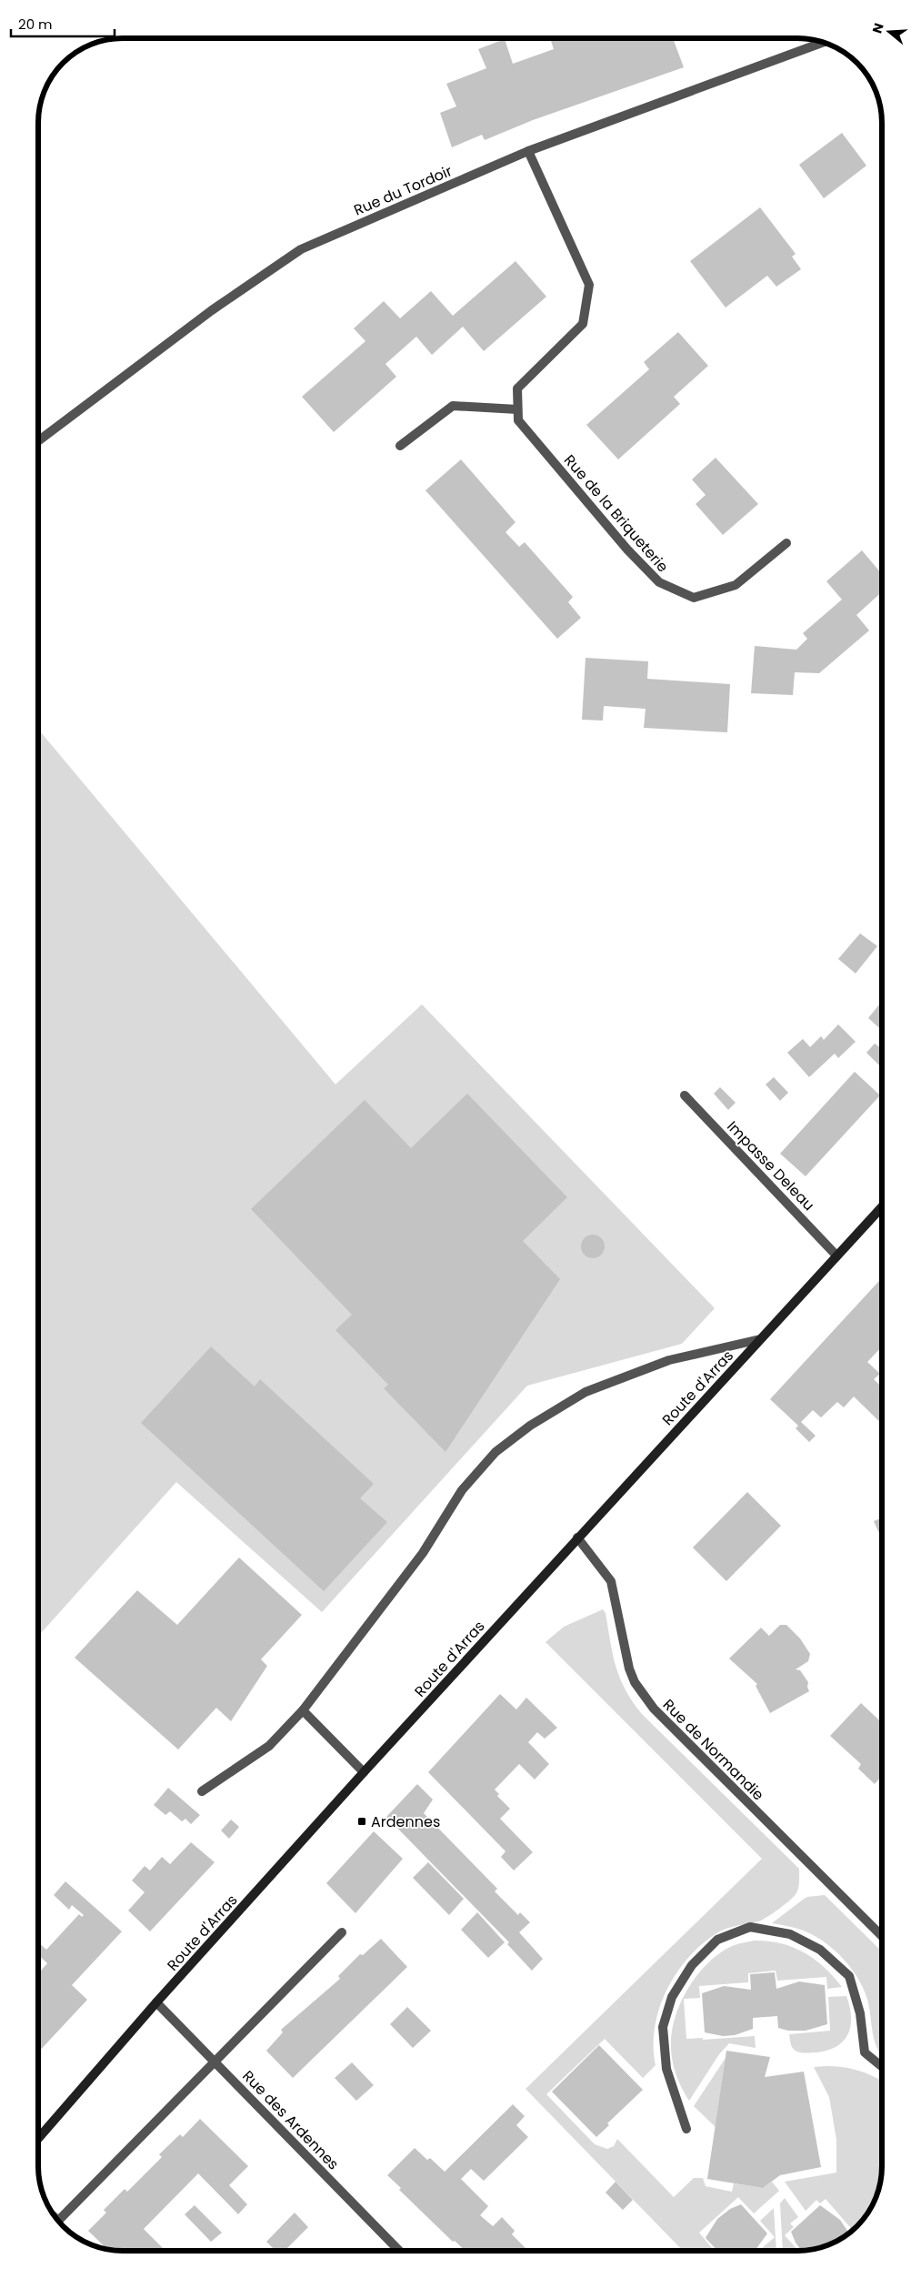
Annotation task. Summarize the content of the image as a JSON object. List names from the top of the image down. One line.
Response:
{"streets":{"main road":["Route d'Arras"],"street":["Rue du Tordoir","Rue de la Briqueterie","Impasse Deleau","Rue de Normandie","Rue des Ardennes"]},"crossings":[["Rue du Tordoir","Rue de la Briqueterie"],["Impasse Deleau","Route d'Arras"],["Route d'Arras","Rue de Normandie"],["Route d'Arras","Rue des Ardennes"]],"places":{"transit":["Ardennes"]},"scale_bar":"20 m","north":"left"}
